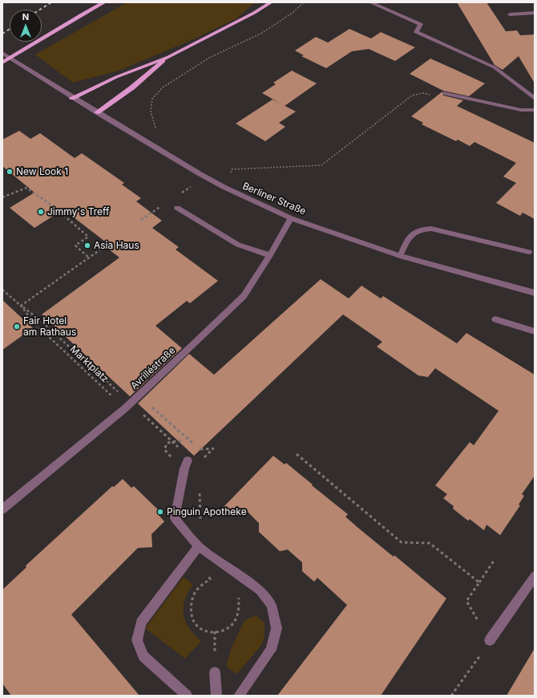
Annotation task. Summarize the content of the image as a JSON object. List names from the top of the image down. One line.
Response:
{"streets":{"street":["Berliner Straße","Avrilléstraße"],"path":["Marktplatz"]},"crossings":[["Berliner Straße","Avrilléstraße"],["Marktplatz","Avrilléstraße"]],"places":["New Look 1","Jimmy's Treff","Asia Haus","Fair Hotel am Rathaus","Pinguin Apotheke"],"north":"top"}
